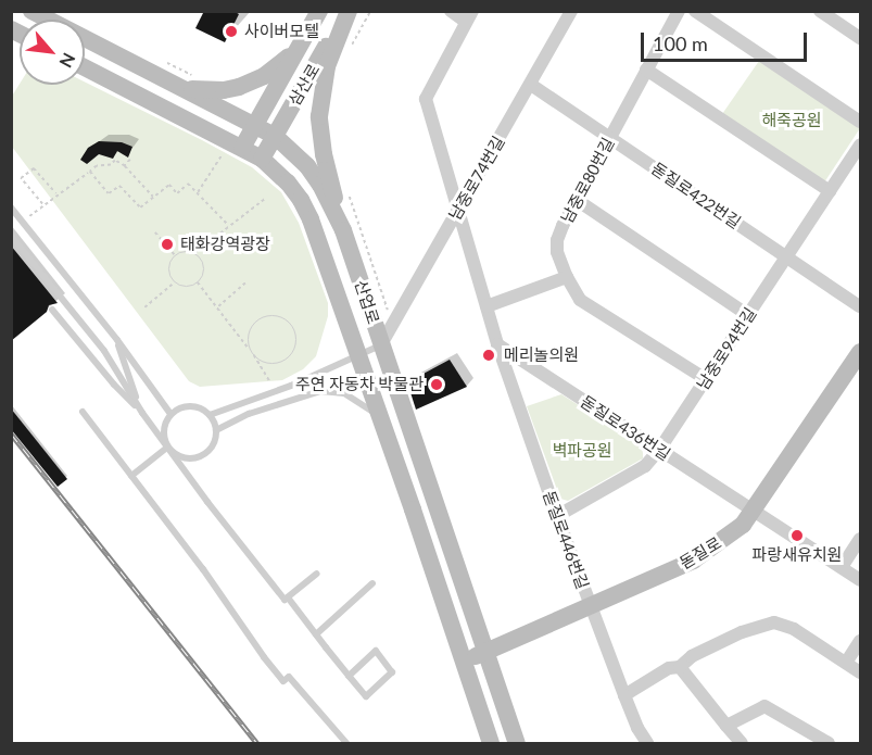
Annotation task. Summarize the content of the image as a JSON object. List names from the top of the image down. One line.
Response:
{"streets":{"main road":["삼산로","산업로","돋질로"],"street":["남중로74번길","남중로80번길","돋질로422번길","남중로94번길","돋질로436번길","돋질로446번길"]},"crossings":[["삼산로","산업로"],["남중로74번길","돋질로422번길"],["남중로74번길","산업로"],["남중로74번길","돋질로446번길"],["남중로80번길","돋질로422번길"],["남중로80번길","남중로94번길"],["돋질로422번길","남중로94번길"],["산업로","돋질로"],["남중로94번길","돋질로436번길"],["남중로94번길","돋질로446번길"],["돋질로436번길","돋질로446번길"],["돋질로436번길","돋질로"],["돋질로446번길","돋질로"]],"parks":["해죽공원","벽파공원"],"places":["사이버모텔","태화강역광장","메리놀의원","주연 자동차 박물관","파랑새유치원"],"scale_bar":"100 m","north":"bottom right"}
